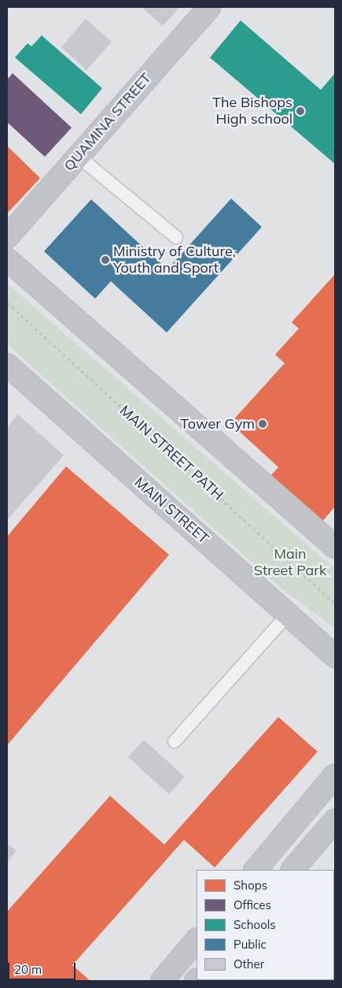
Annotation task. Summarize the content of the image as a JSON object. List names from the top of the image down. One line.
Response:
{"streets":{"main road":["QUAMINA STREET","MAIN STREET"],"path":["MAIN STREET PATH"]},"parks":["Main Street Park"],"places":["The Bishops High school","Ministry of Culture, Youth and Sport","Tower Gym"],"legend":["Shops","Offices","Schools","Public","Other"],"scale_bar":"20 m"}
